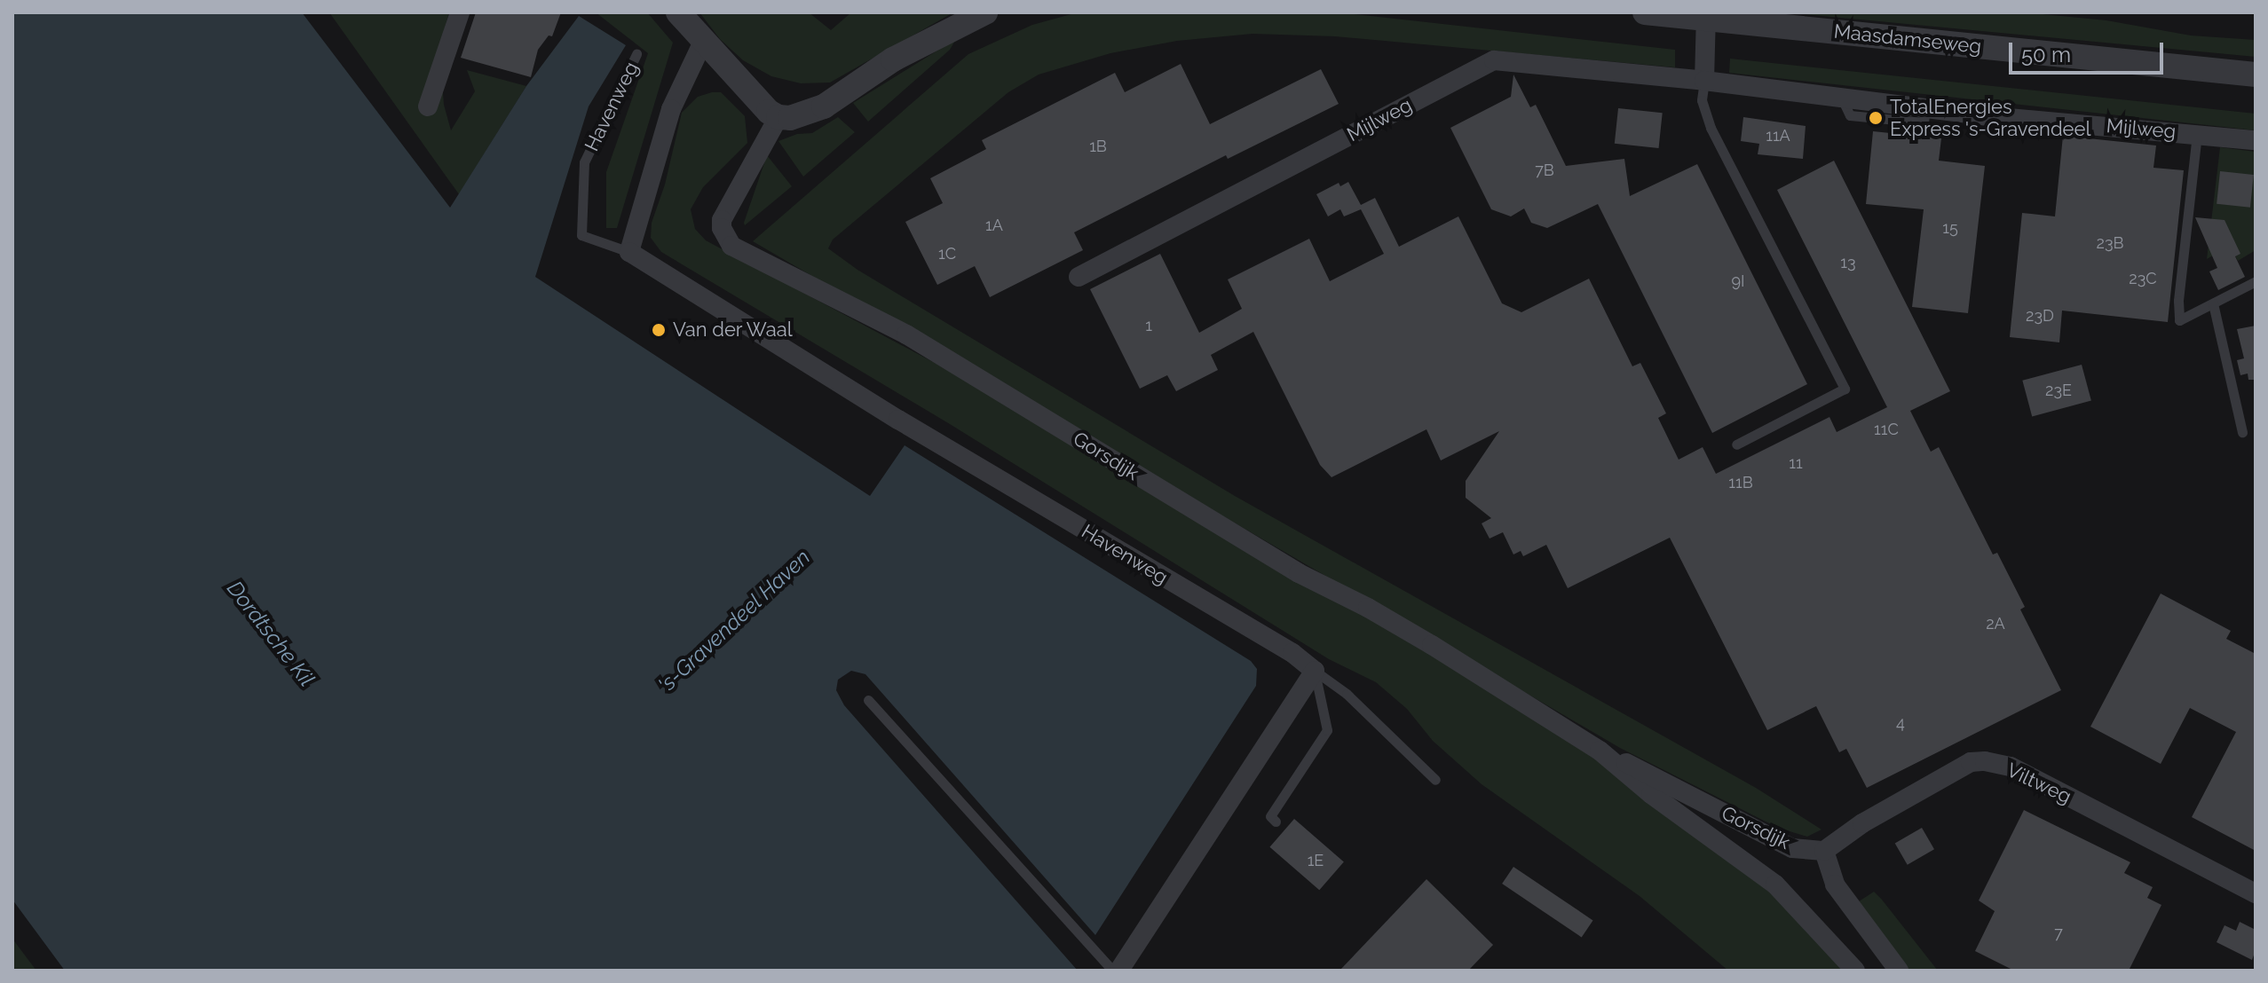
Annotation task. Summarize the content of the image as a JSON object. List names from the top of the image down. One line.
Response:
{"streets":{"street":["Maasdamseweg","Havenweg","Mijlweg","Gorsdijk","Viltweg"]},"crossings":[["Gorsdijk","Viltweg"]],"water":["'s-Gravendeel Haven","Dordtsche Kil"],"places":["TotalEnergies Express 's-Gravendeel","Van der Waal"],"house_numbers":["11A","1B","7B","1A","15","23B","1C","13","23C","9I","23D","1","23E","11C","11","11B","2A","4","1E","7"],"scale_bar":"50 m"}
